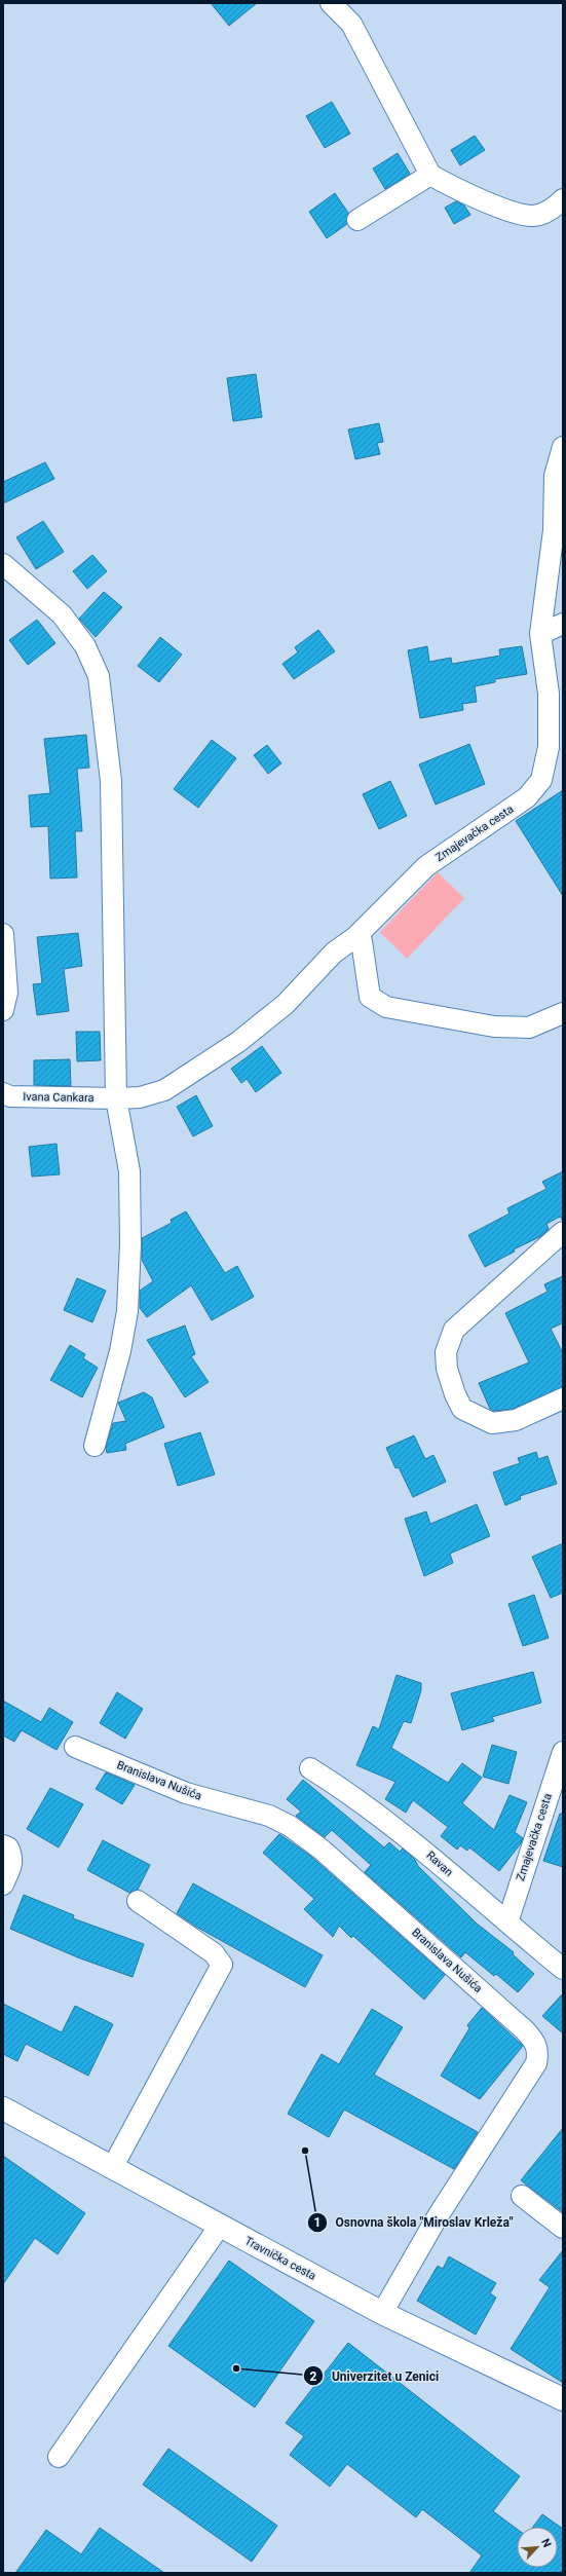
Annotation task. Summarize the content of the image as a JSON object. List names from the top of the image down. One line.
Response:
{"streets":{"main road":["Travnička cesta"],"street":["Zmajevačka cesta","Ivana Cankara","Branislava Nušića","Ravan"]},"crossings":[["Zmajevačka cesta","Ivana Cankara"],["Zmajevačka cesta","Ravan"],["Branislava Nušića","Travnička cesta"]],"places":["Osnovna škola \"Miroslav Krleža\"","Univerzitet u Zenici"],"north":"top right"}
